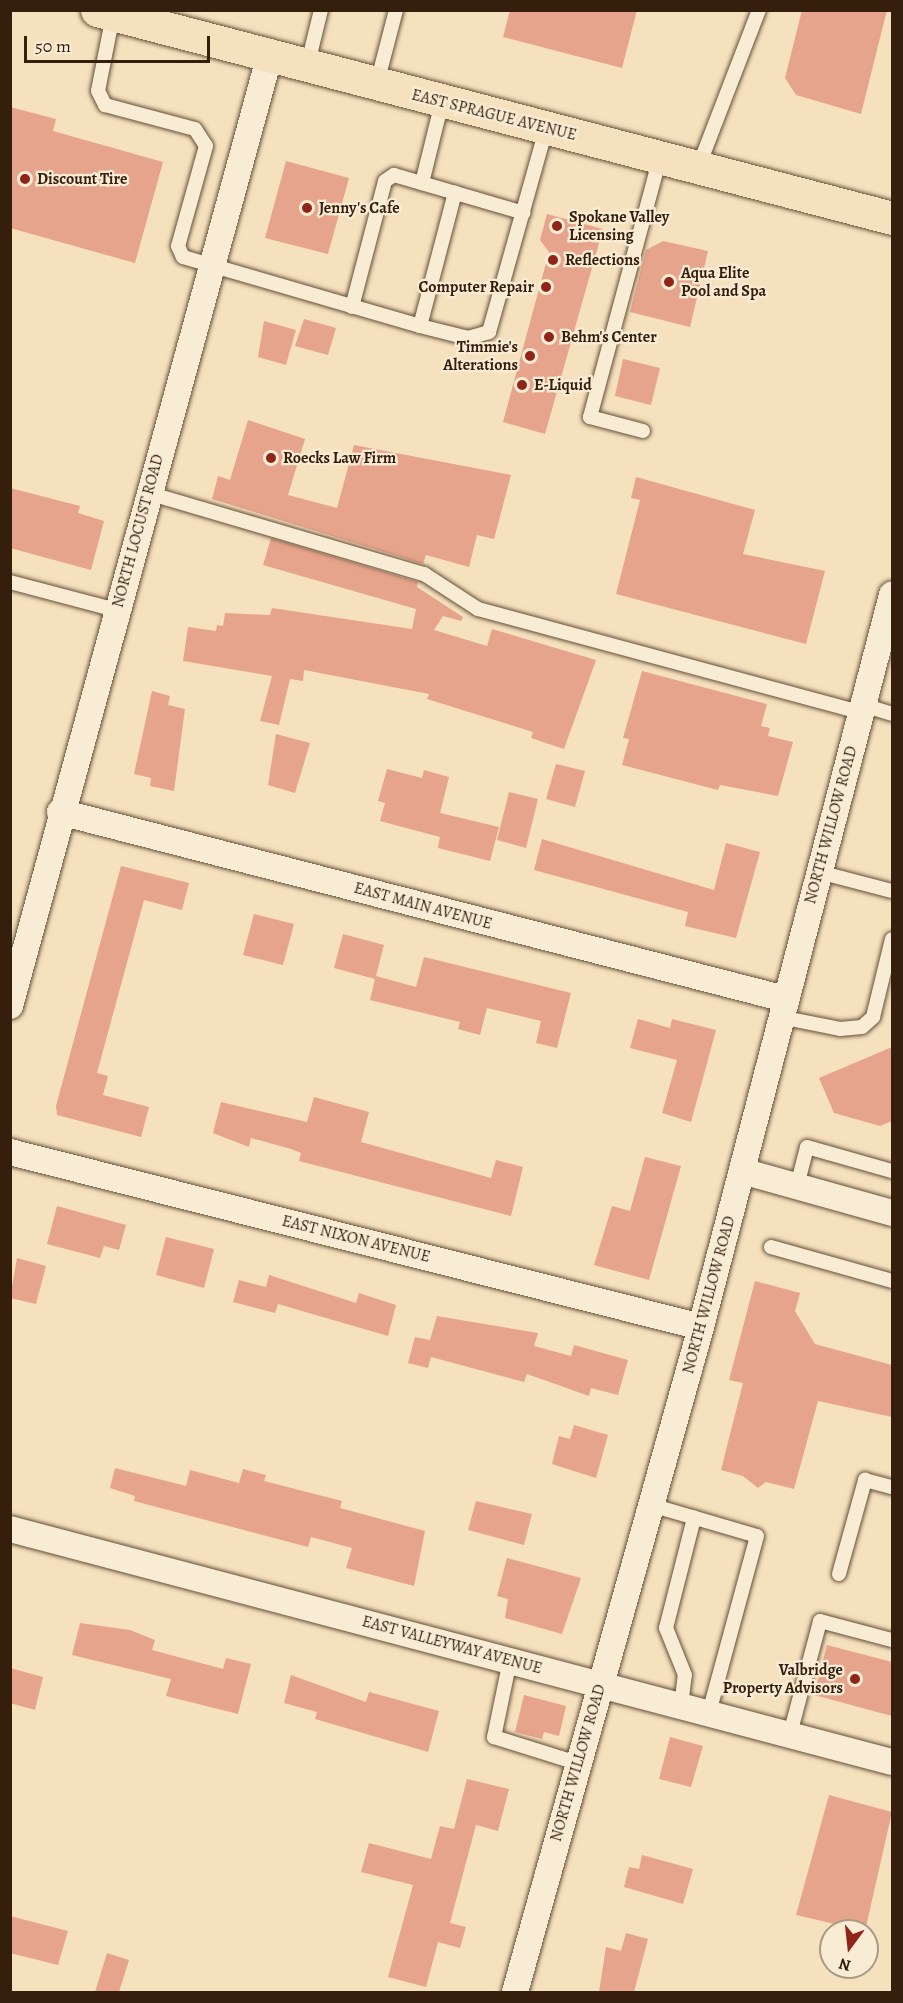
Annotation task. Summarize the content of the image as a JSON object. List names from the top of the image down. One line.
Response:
{"streets":{"main road":["EAST SPRAGUE AVENUE"],"street":["NORTH LOCUST ROAD","NORTH WILLOW ROAD","EAST MAIN AVENUE","EAST NIXON AVENUE","EAST VALLEYWAY AVENUE"]},"crossings":[["EAST SPRAGUE AVENUE","NORTH LOCUST ROAD"],["NORTH LOCUST ROAD","EAST MAIN AVENUE"],["NORTH WILLOW ROAD","EAST MAIN AVENUE"],["NORTH WILLOW ROAD","EAST NIXON AVENUE"],["NORTH WILLOW ROAD","EAST VALLEYWAY AVENUE"]],"places":["Discount Tire","Jenny's Cafe","Spokane Valley Licensing","Reflections","Aqua Elite Pool and Spa","Computer Repair","Behm's Center","Timmie's Alterations","E-Liquid","Roecks Law Firm","Valbridge Property Advisors"],"scale_bar":"50 m","north":"bottom"}
